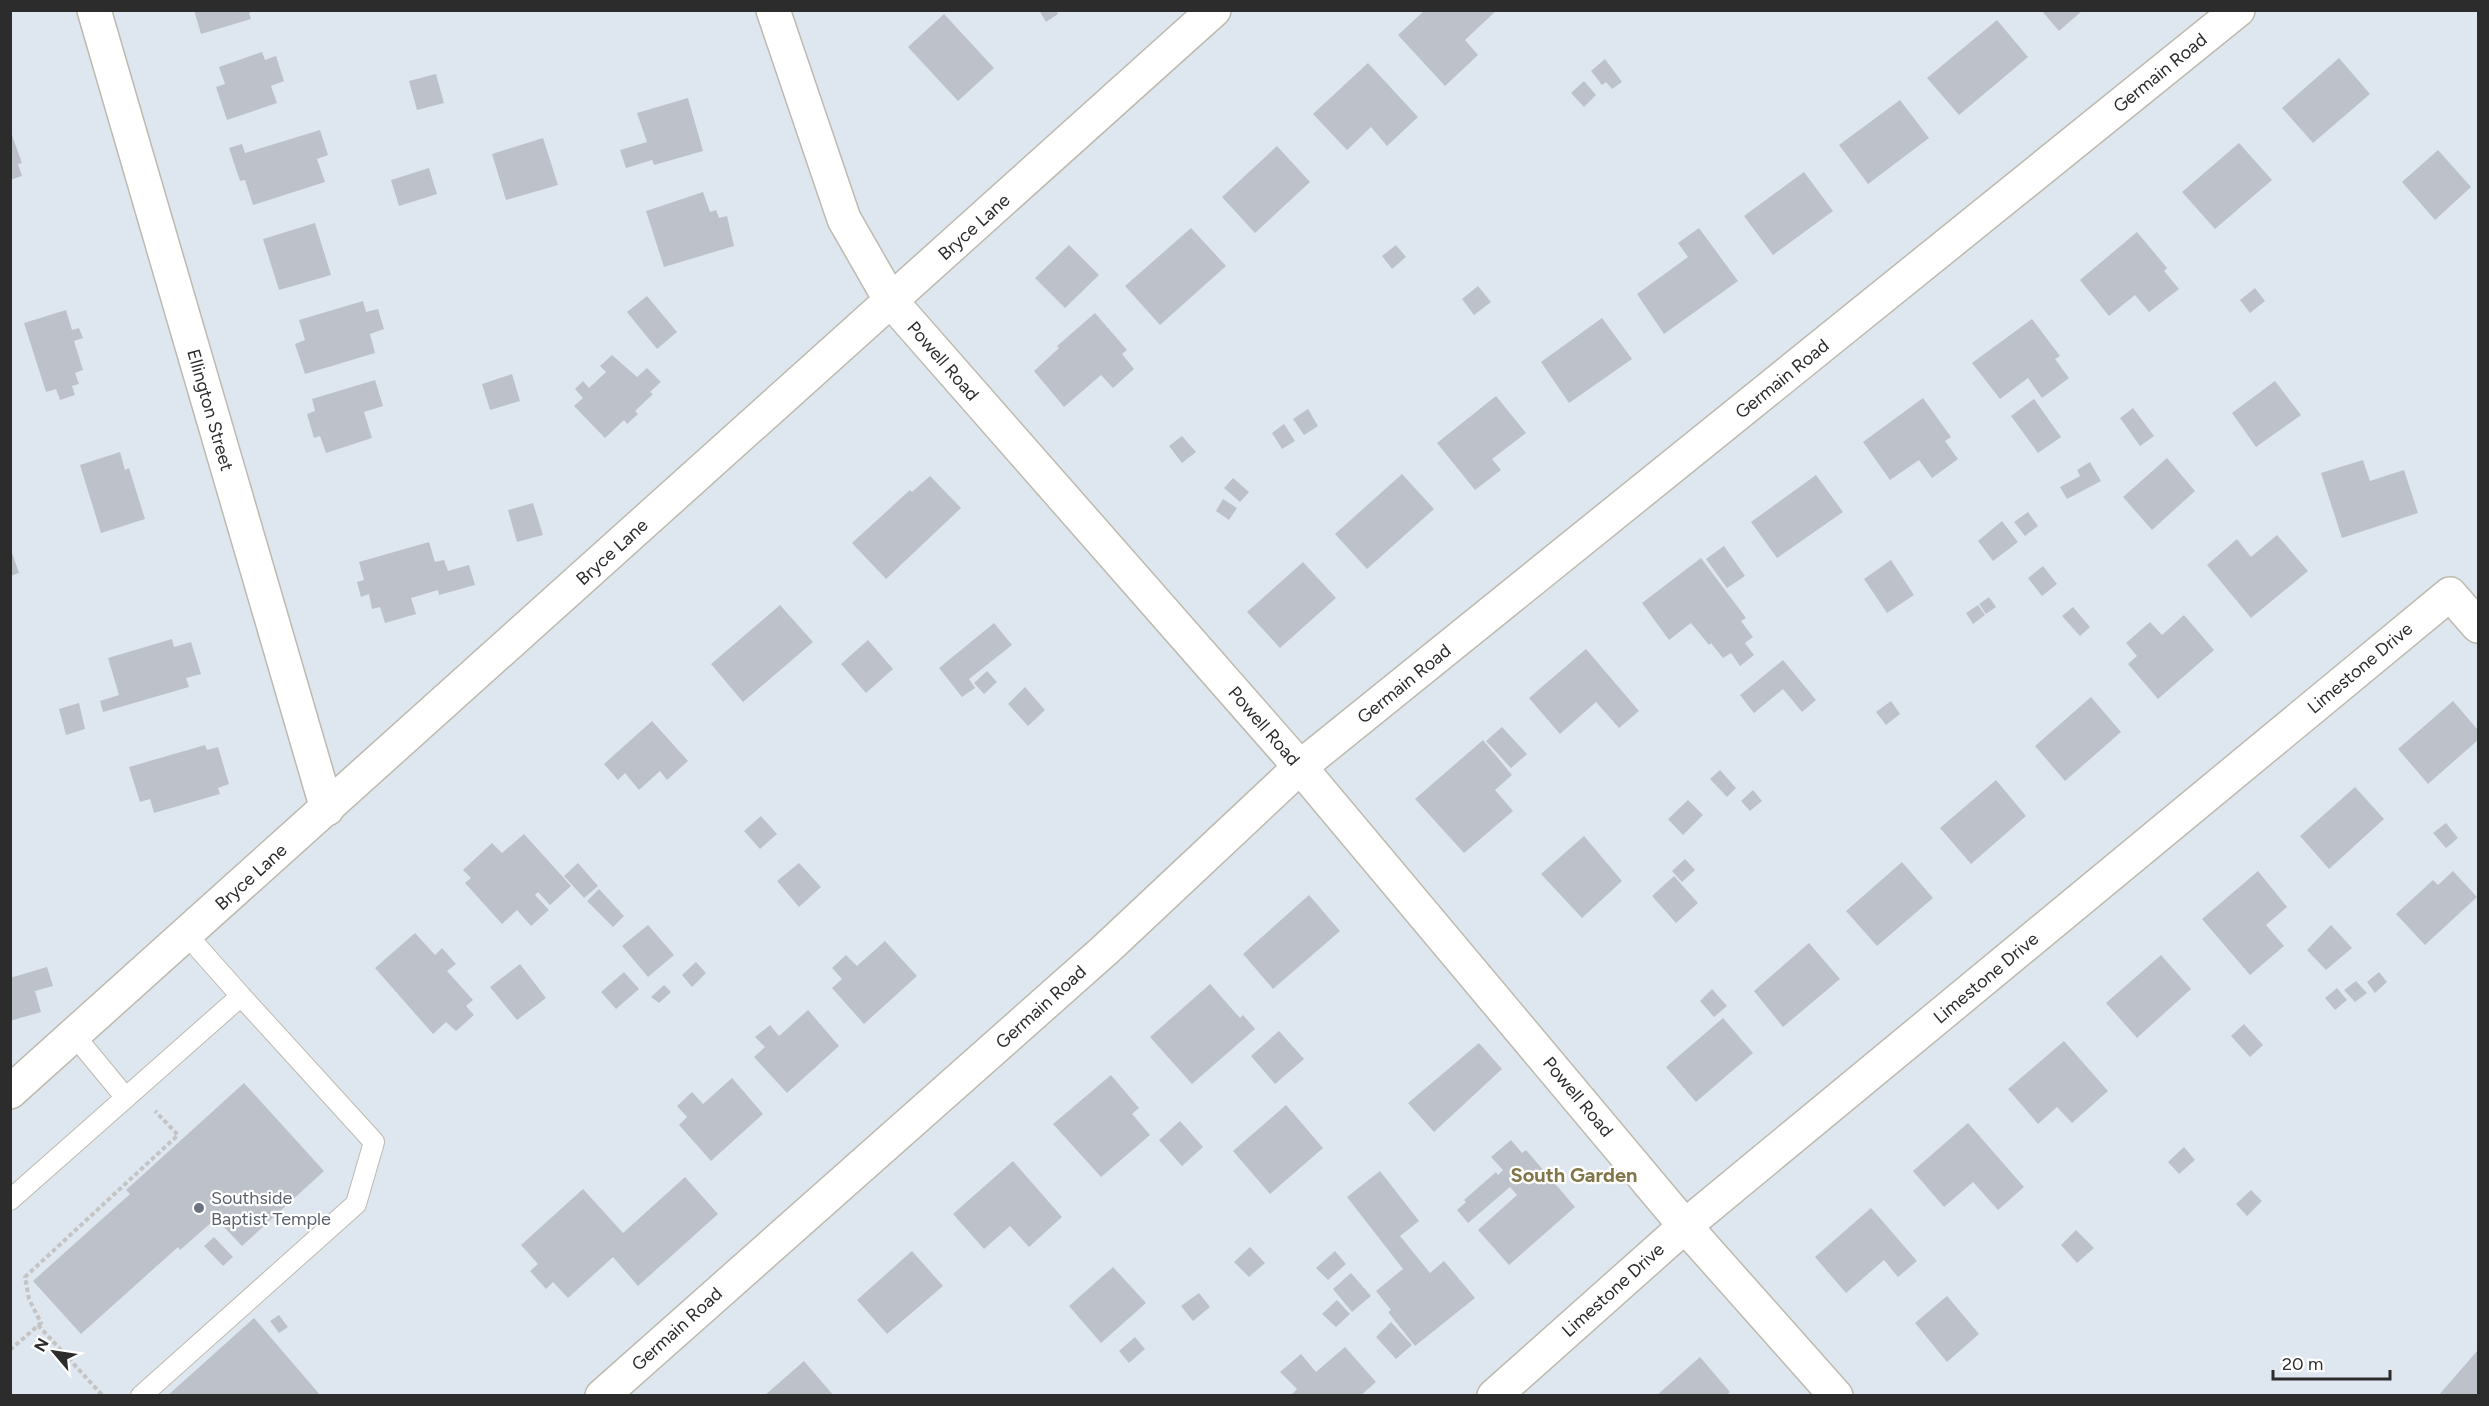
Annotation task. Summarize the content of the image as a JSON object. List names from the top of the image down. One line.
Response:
{"streets":{"street":["Germain Road","Bryce Lane","Powell Road","Ellington Street","Limestone Drive"]},"crossings":[["Germain Road","Powell Road"],["Bryce Lane","Powell Road"],["Bryce Lane","Ellington Street"],["Powell Road","Limestone Drive"]],"districts":["South Garden"],"places":["Southside Baptist Temple"],"scale_bar":"20 m","north":"top left"}
